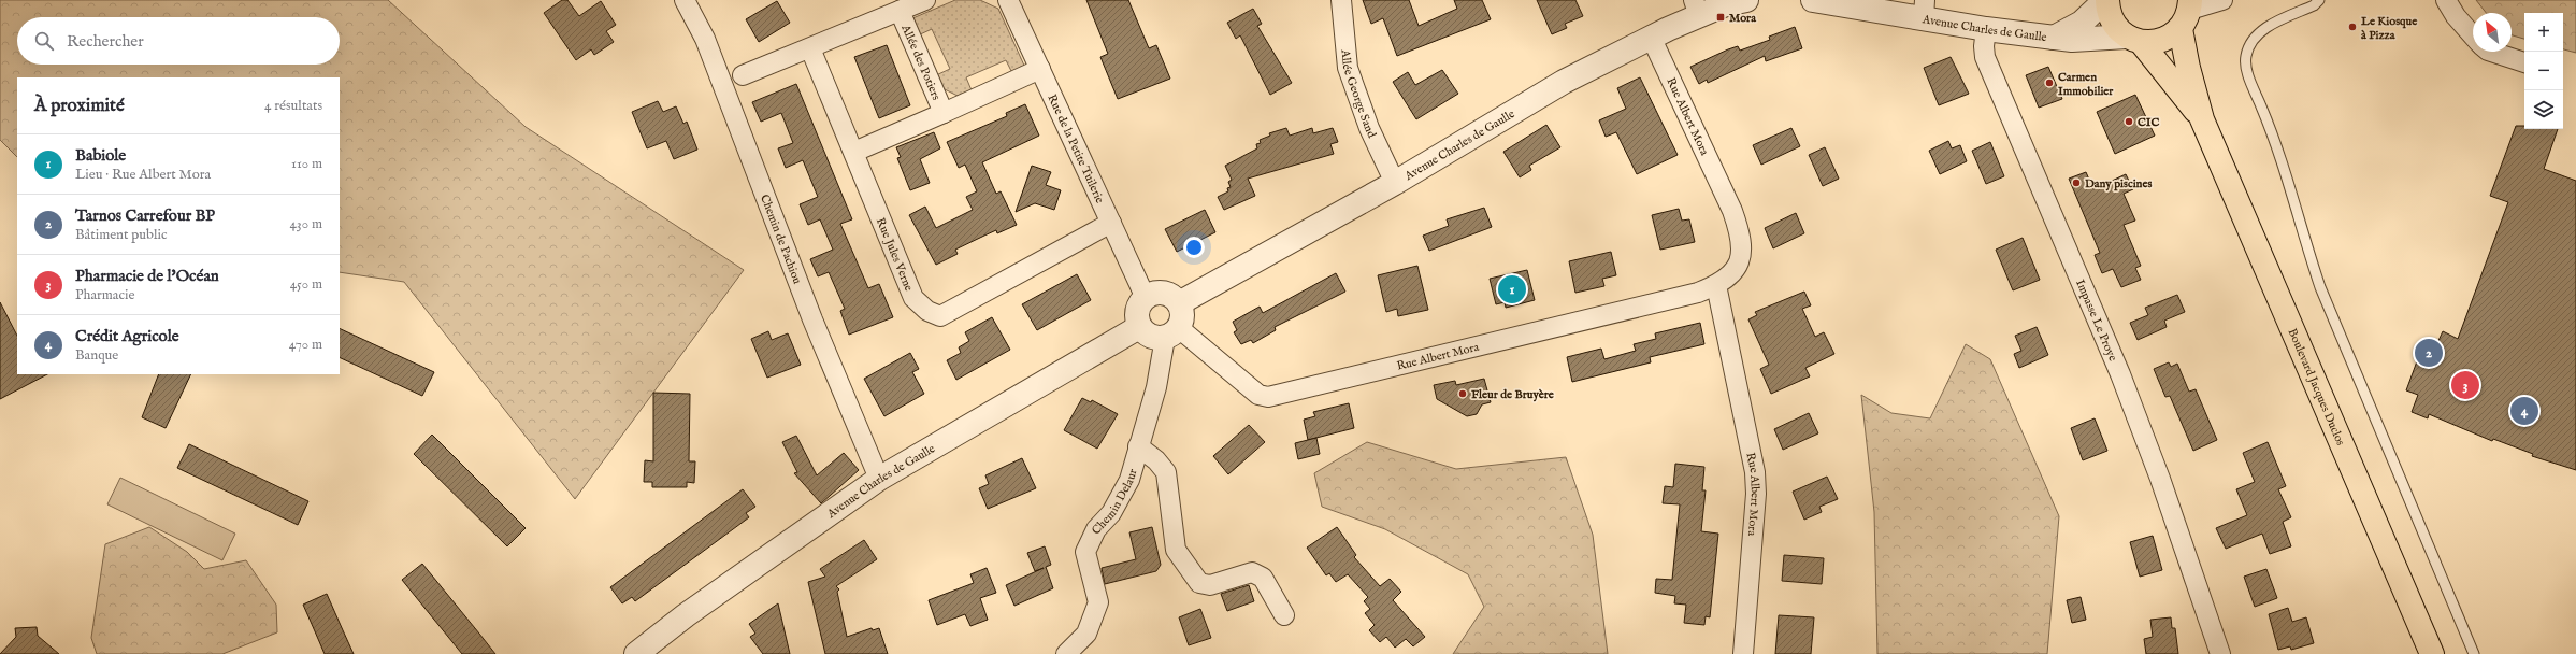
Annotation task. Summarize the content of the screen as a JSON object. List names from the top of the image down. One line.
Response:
{"streets":{"main road":["Boulevard Jacques Duclos"],"street":["Avenue Charles de Gaulle","Allée des Potiers","Allée George Sand","Rue Albert Mora","Rue de la Petite Tuilerie","Chemin de Pachiou","Rue Jules Verne","Impasse Le Proye","Chemin Delaur"]},"crossings":[["Avenue Charles de Gaulle","Allée George Sand"],["Avenue Charles de Gaulle","Rue Albert Mora"],["Avenue Charles de Gaulle","Rue de la Petite Tuilerie"],["Avenue Charles de Gaulle","Chemin de Pachiou"],["Avenue Charles de Gaulle","Impasse Le Proye"],["Avenue Charles de Gaulle","Boulevard Jacques Duclos"],["Avenue Charles de Gaulle","Chemin Delaur"],["Allée des Potiers","Rue de la Petite Tuilerie"],["Allée des Potiers","Rue Jules Verne"],["Rue Albert Mora","Rue de la Petite Tuilerie"],["Rue Albert Mora","Chemin Delaur"],["Rue de la Petite Tuilerie","Rue Jules Verne"],["Rue de la Petite Tuilerie","Chemin Delaur"]],"places":{"transit":["Mora"],"other":["Le Kiosque à Pizza","Carmen Immobilier","CIC","Dany piscines","Fleur de Bruyère"]},"north":"top left","page":{"map_buttons":["+","−"],"search":"Rechercher","heading":["À proximité","4 résultats"],"list":[{"mark":"1","name":"Babiole","note":"Lieu · Rue Albert Mora","value":"110 m"},{"mark":"2","name":"Tarnos Carrefour BP","note":"Bâtiment public","value":"430 m"},{"mark":"3","name":"Pharmacie de l'Océan","note":"Pharmacie","value":"450 m"},{"mark":"4","name":"Crédit Agricole","note":"Banque","value":"470 m"}],"pins":["1","2","3","4"]}}
